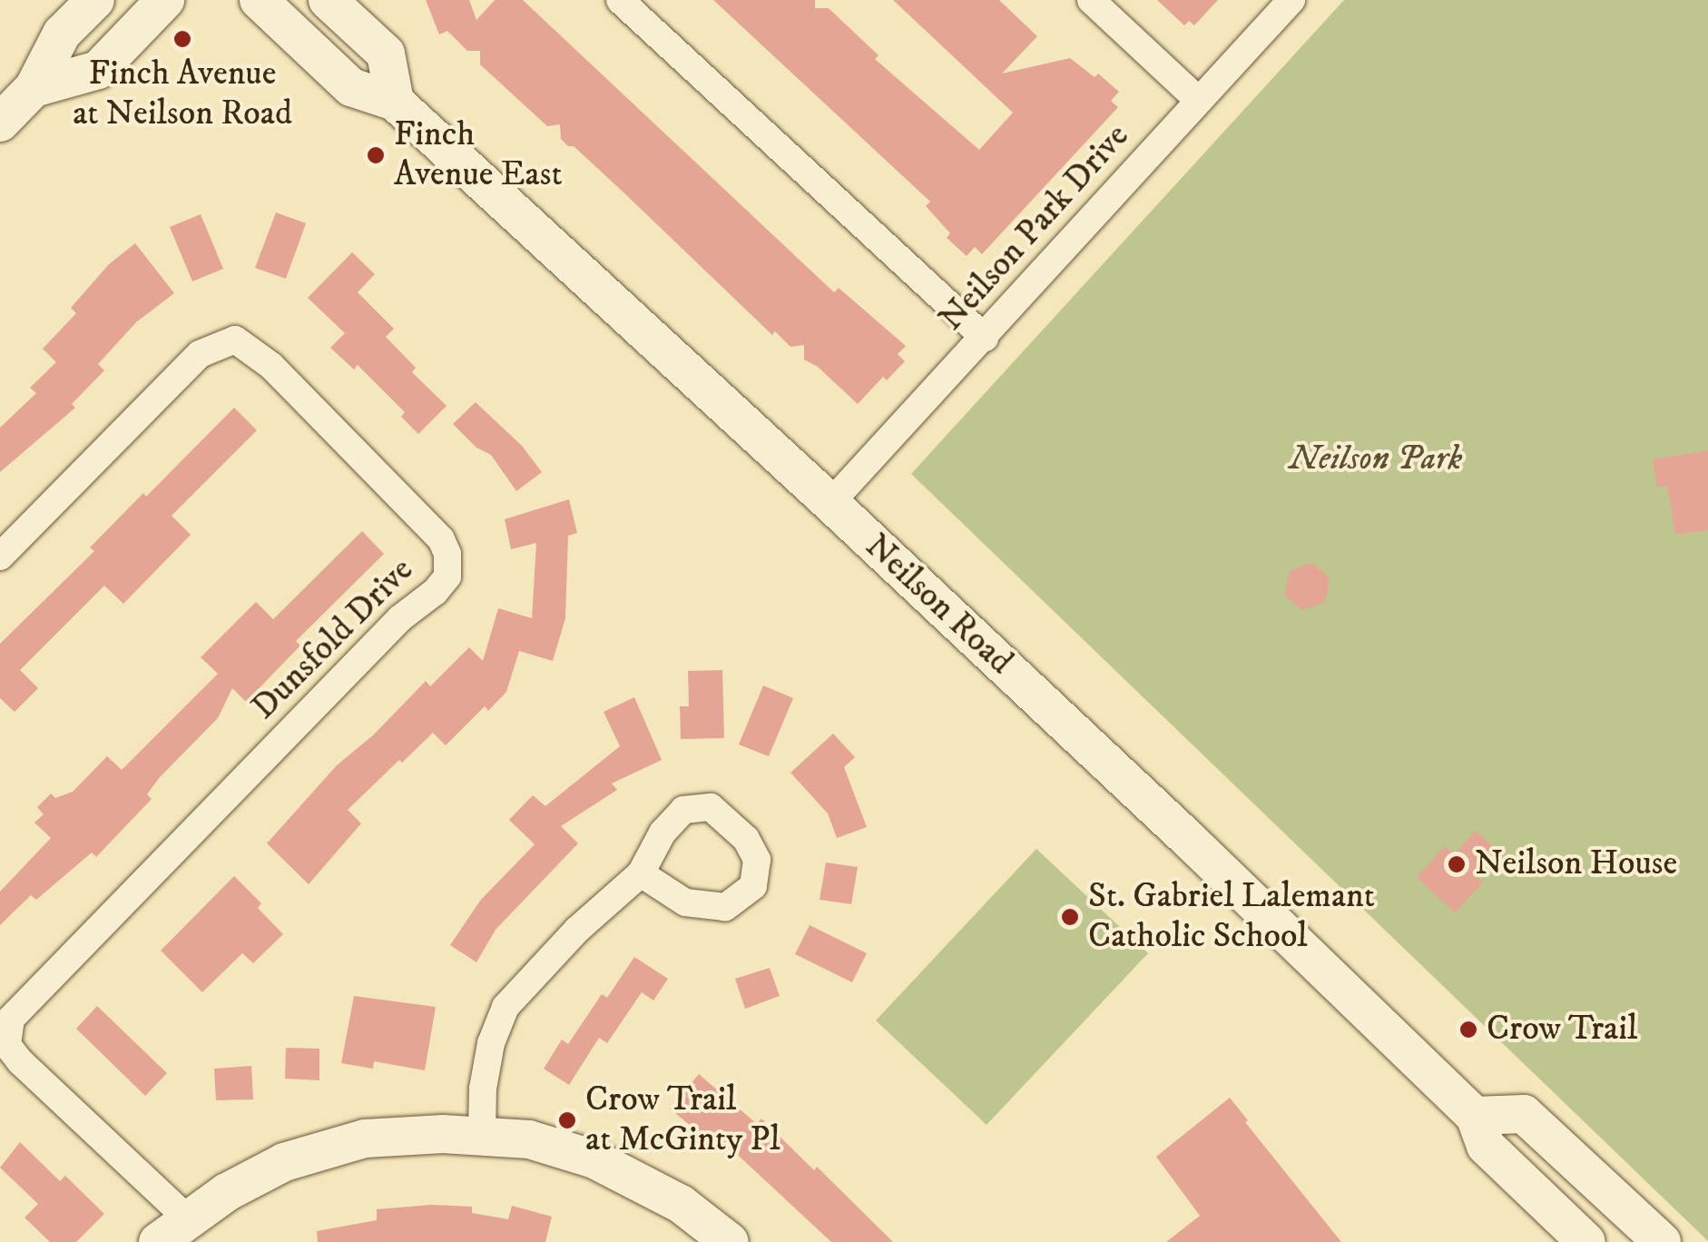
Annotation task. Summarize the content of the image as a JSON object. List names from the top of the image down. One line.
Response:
{"streets":{"main road":["Neilson Road"],"street":["Neilson Park Drive","Dunsfold Drive"]},"crossings":[["Neilson Park Drive","Neilson Road"]],"parks":["Neilson Park"],"places":["Finch Avenue at Neilson Road","Finch Avenue East","Neilson House","St. Gabriel Lalemant Catholic School","Crow Trail","Crow Trail at McGinty Pl"]}
